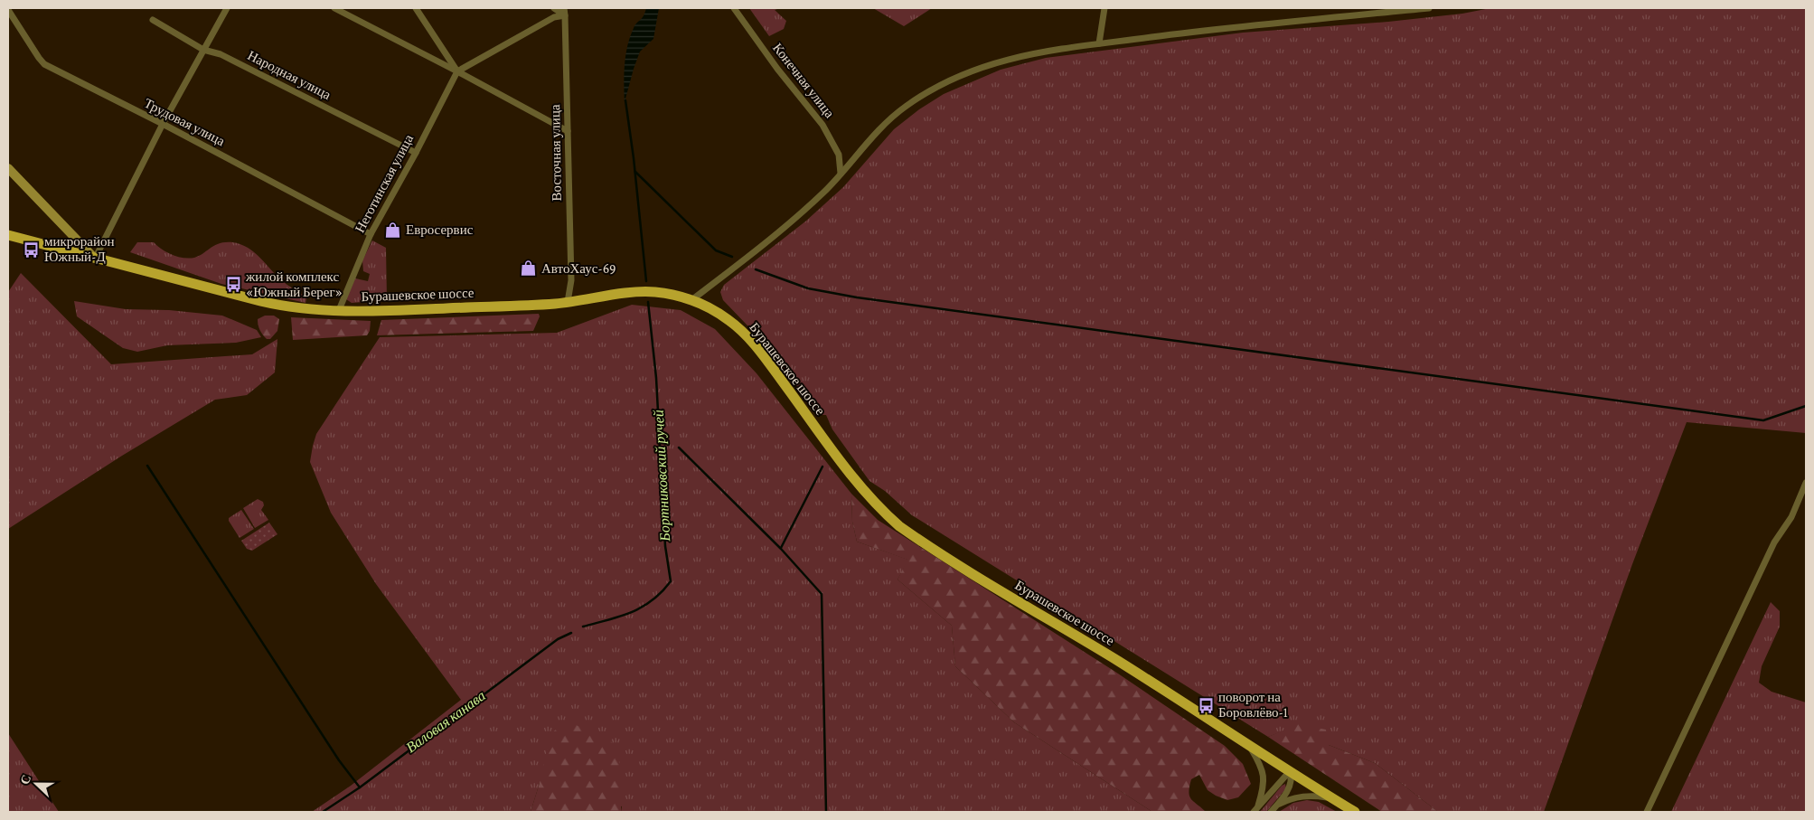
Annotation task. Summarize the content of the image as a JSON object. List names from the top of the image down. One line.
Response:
{"streets":{"main road":["Бурашевское шоссе"],"street":["Народная улица","Конечная улица","Трудовая улица","Восточная улица","Неготинская улица"]},"crossings":[["Народная улица","Неготинская улица"],["Трудовая улица","Неготинская улица"],["Восточная улица","Бурашевское шоссе"],["Неготинская улица","Бурашевское шоссе"]],"water":["Бортниковский ручей","Валовая канава"],"places":{"shop":["Евросервис","АвтоХаус-69"],"bus stop":["микрорайон Южный-Д","жилой комплекс «Южный Берег»","поворот на Боровлёво-1"]},"north":"left"}
